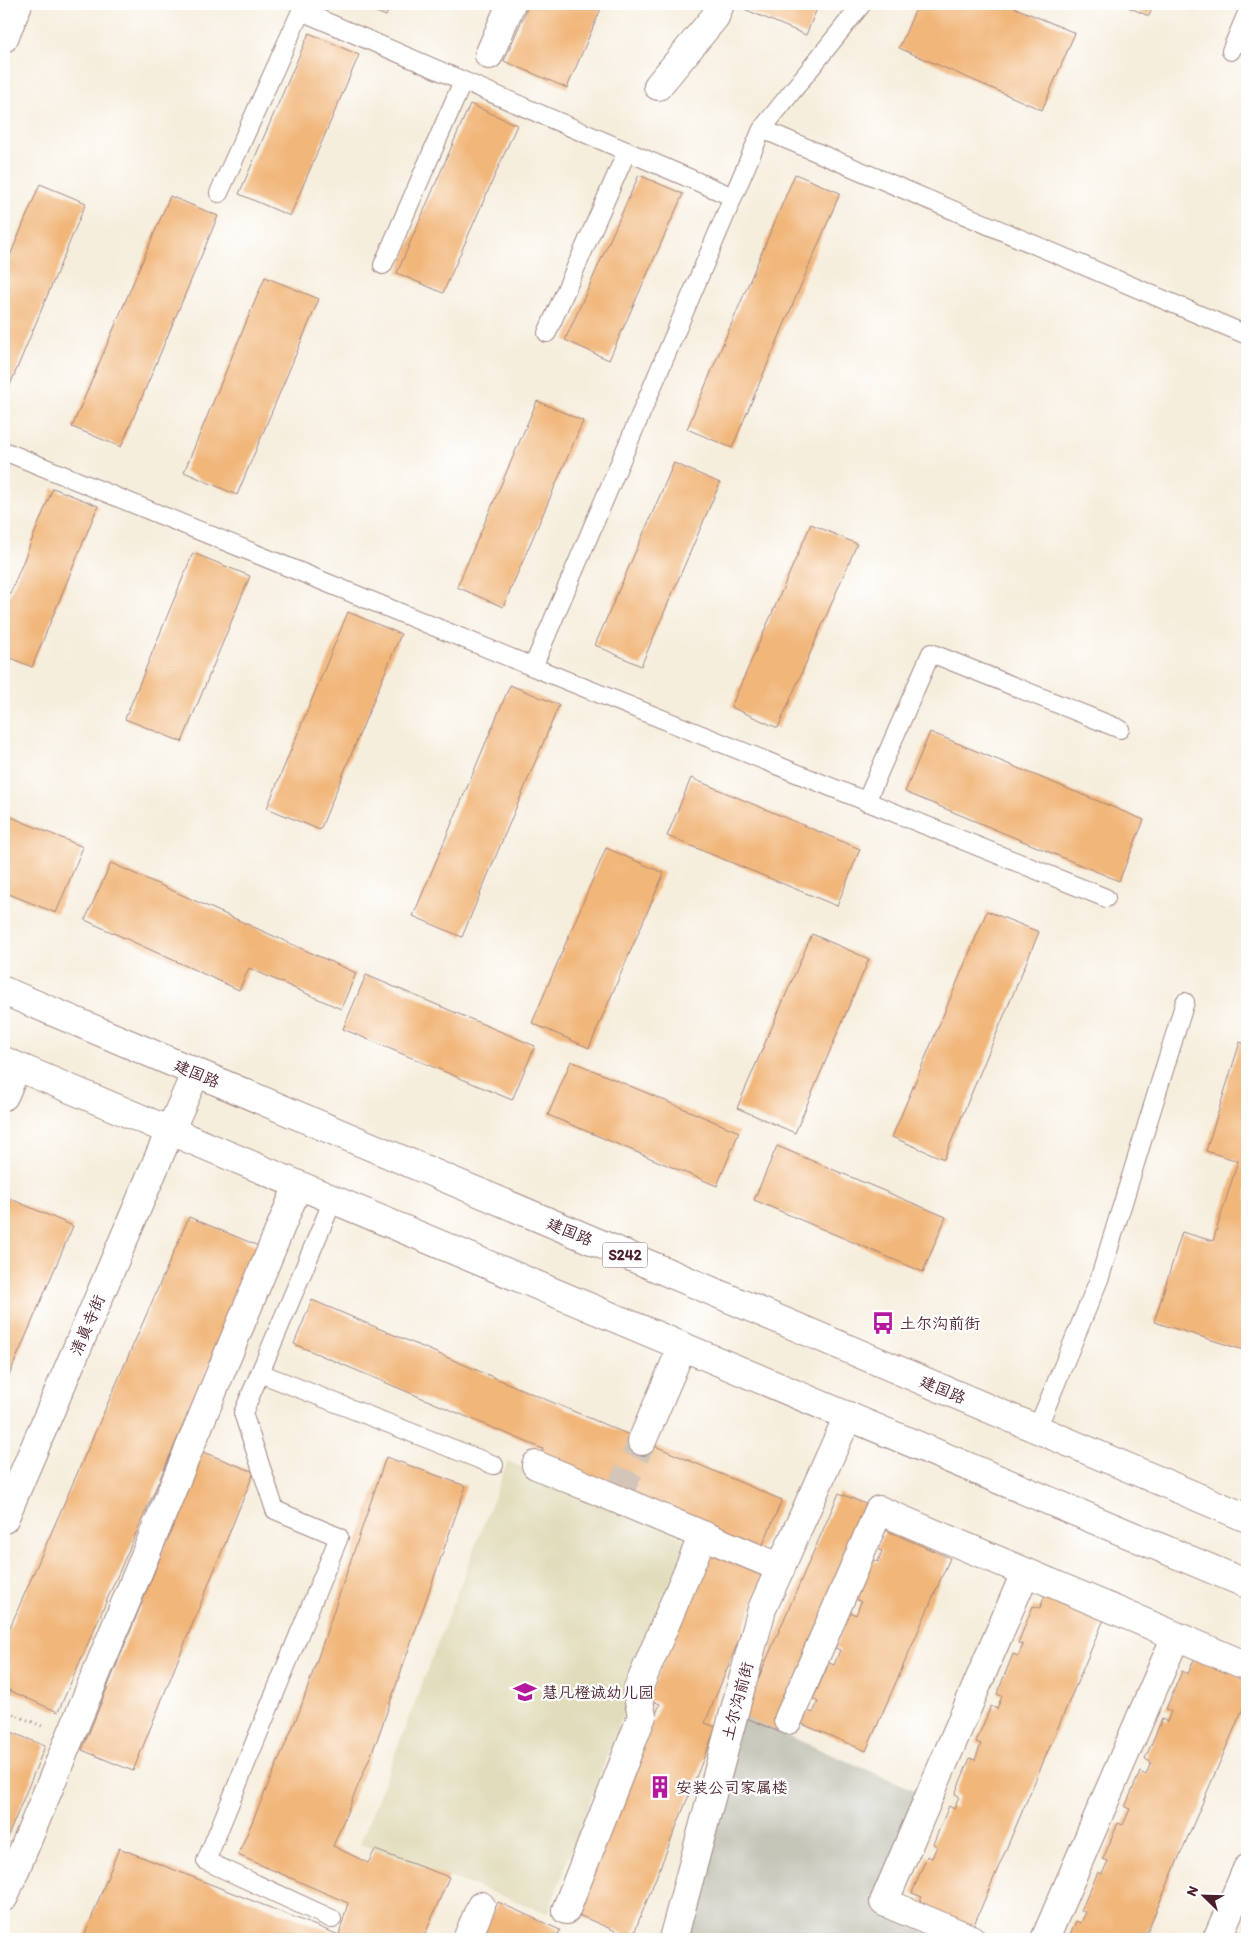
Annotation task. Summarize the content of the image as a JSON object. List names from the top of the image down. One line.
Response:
{"streets":{"street":["建国路","S242","清真寺街","土尔沟前街"]},"crossings":[["建国路","清真寺街"]],"places":{"bus stop":["土尔沟前街"],"school or university":["慧凡橙诚幼儿园"],"building":["安装公司家属楼"]},"north":"top left"}
